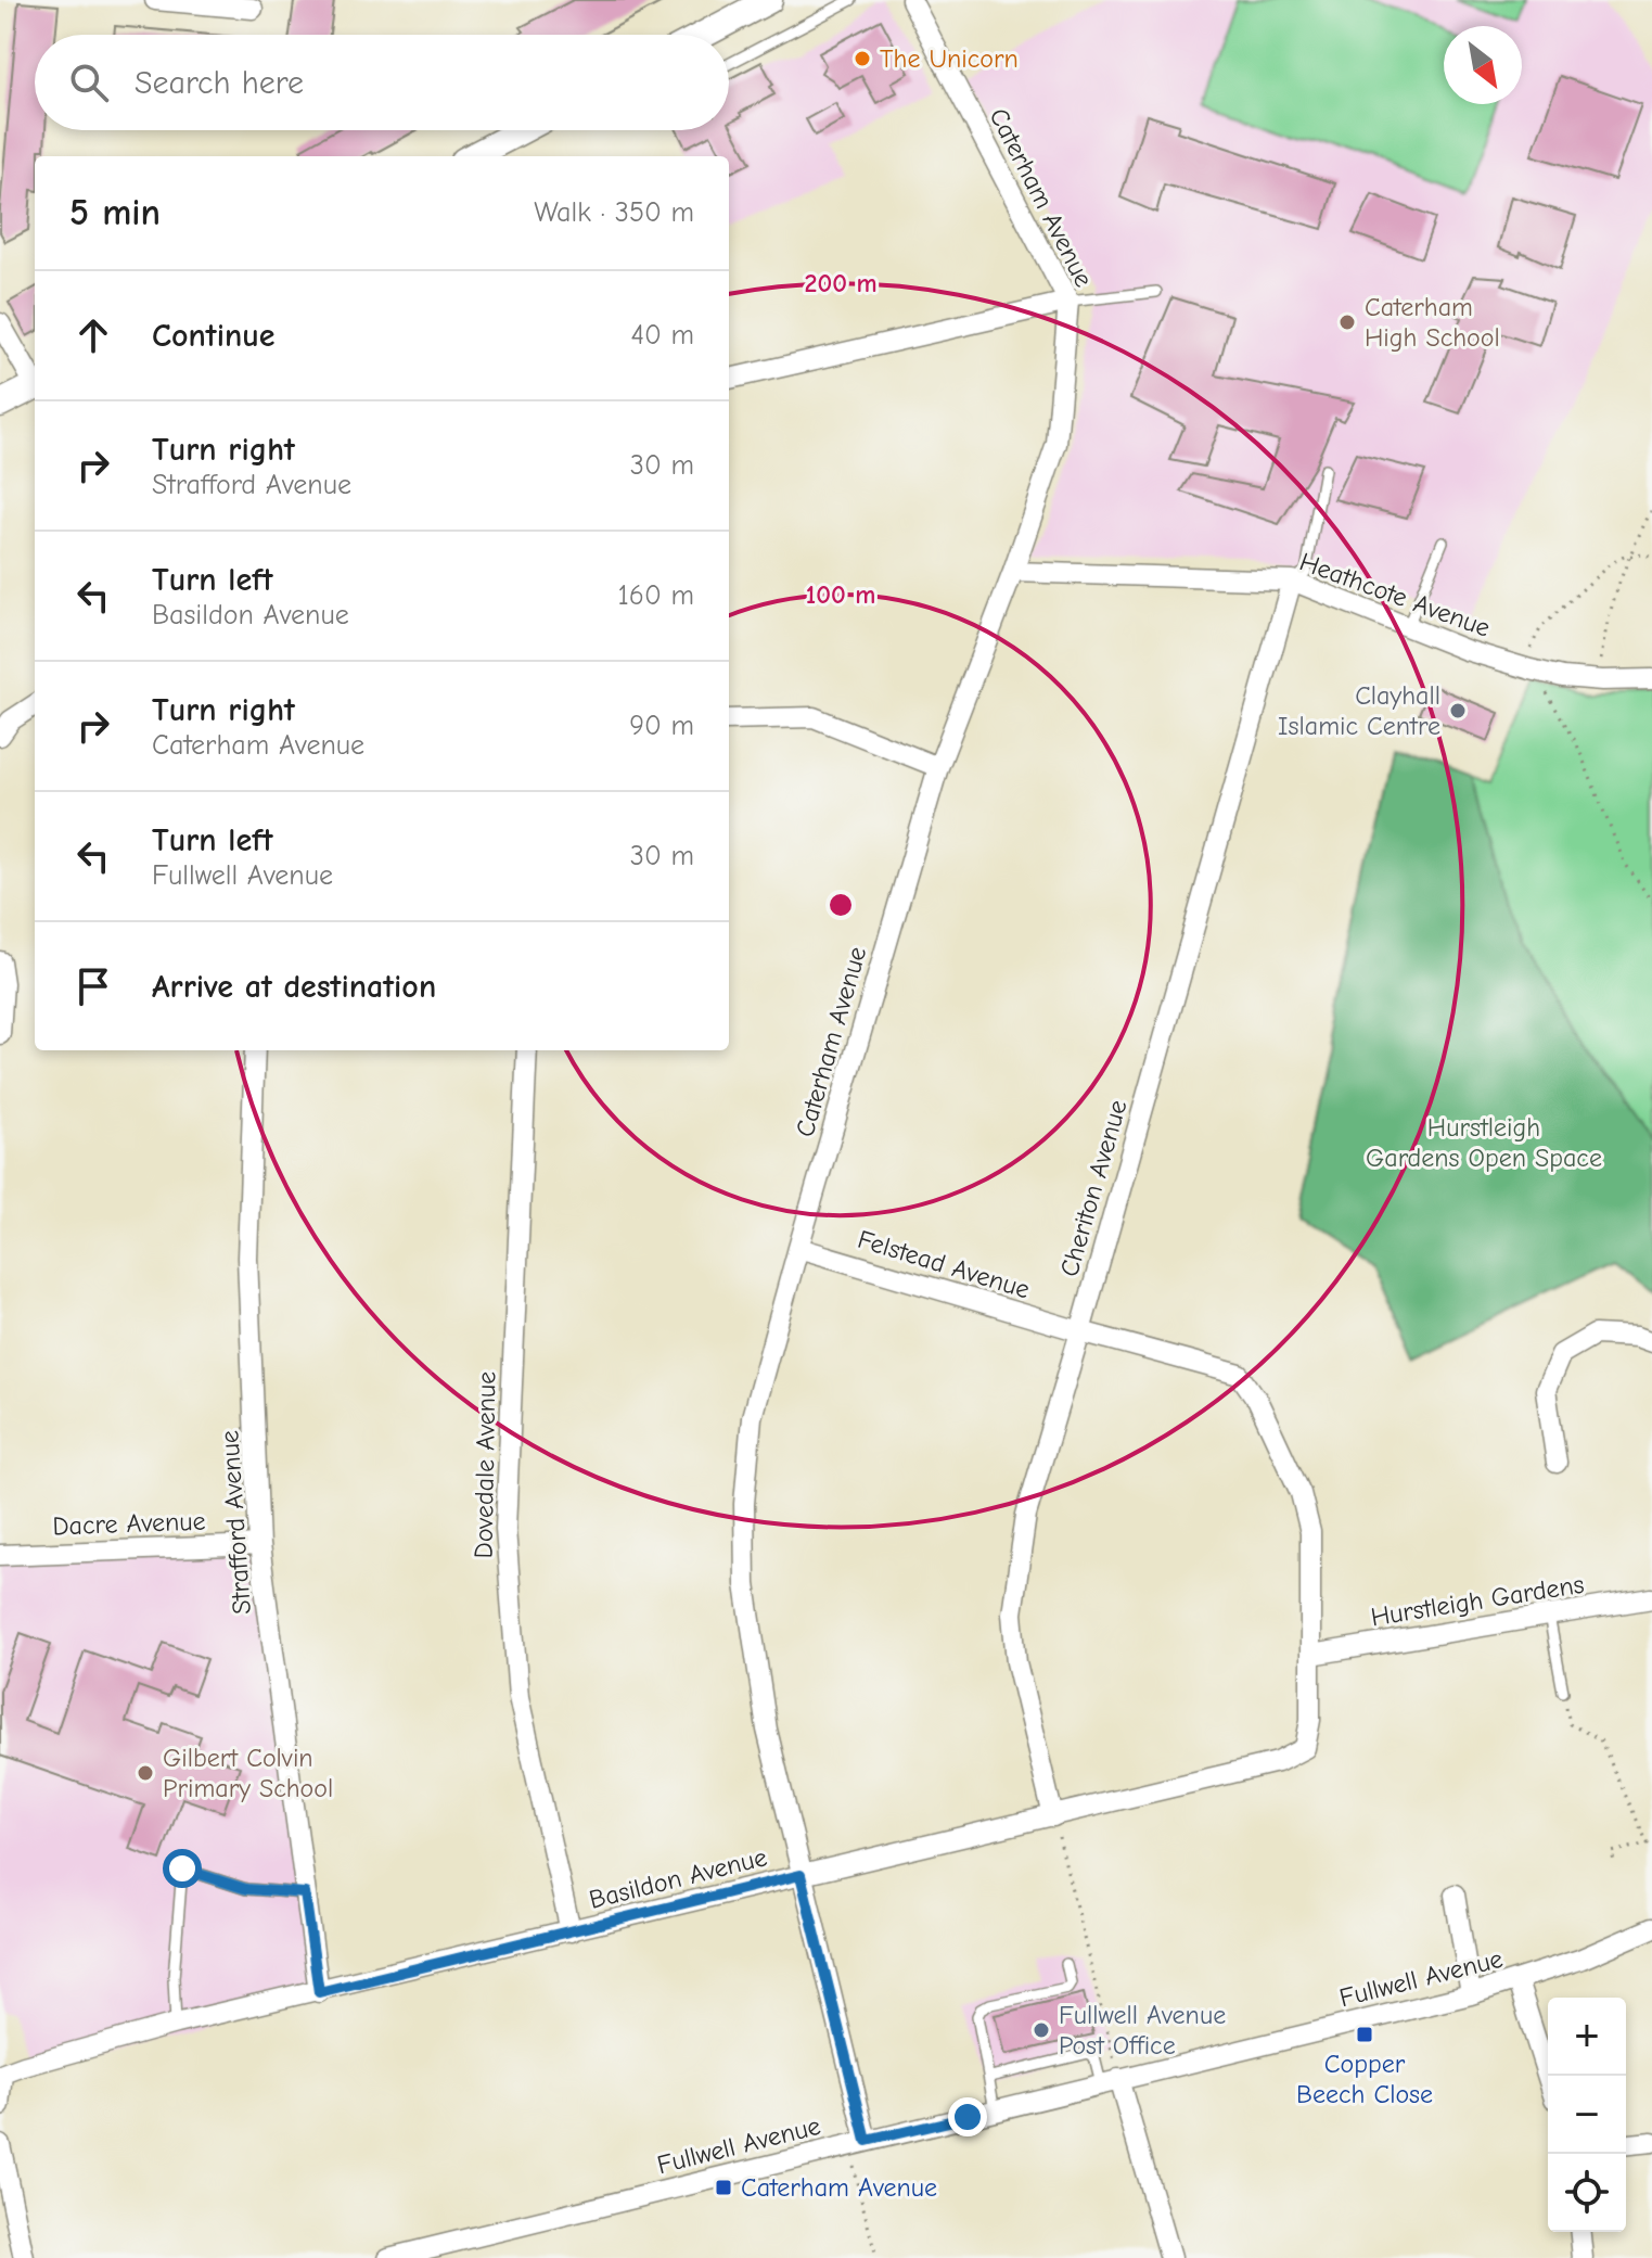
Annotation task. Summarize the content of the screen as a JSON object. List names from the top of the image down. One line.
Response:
{"streets":{"street":["Caterham Avenue","Heathcote Avenue","Cheriton Avenue","Felstead Avenue","Dovedale Avenue","Strafford Avenue","Dacre Avenue","Hurstleigh Gardens","Basildon Avenue","Fullwell Avenue"]},"crossings":[["Caterham Avenue","Heathcote Avenue"],["Caterham Avenue","Felstead Avenue"],["Caterham Avenue","Basildon Avenue"],["Caterham Avenue","Fullwell Avenue"],["Heathcote Avenue","Cheriton Avenue"],["Cheriton Avenue","Felstead Avenue"],["Cheriton Avenue","Basildon Avenue"],["Felstead Avenue","Hurstleigh Gardens"],["Felstead Avenue","Basildon Avenue"],["Dovedale Avenue","Basildon Avenue"],["Strafford Avenue","Dacre Avenue"],["Strafford Avenue","Basildon Avenue"],["Hurstleigh Gardens","Basildon Avenue"]],"parks":["Hurstleigh Gardens Open Space"],"places":{"other":["The Unicorn","Caterham High School","Clayhall Islamic Centre","Gilbert Colvin Primary School","Fullwell Avenue Post Office"],"transit":["Copper Beech Close","Caterham Avenue"]},"north":"bottom right","page":{"search":"Search here","heading":["5 min","Walk · 350 m"],"list":[["Continue","40 m"],["Turn right","Strafford Avenue","30 m"],["Turn left","Basildon Avenue","160 m"],["Turn right","Caterham Avenue","90 m"],["Turn left","Fullwell Avenue","30 m"],"Arrive at destination"],"map_buttons":["+","−"]},"rings":["200 m","100 m"]}
